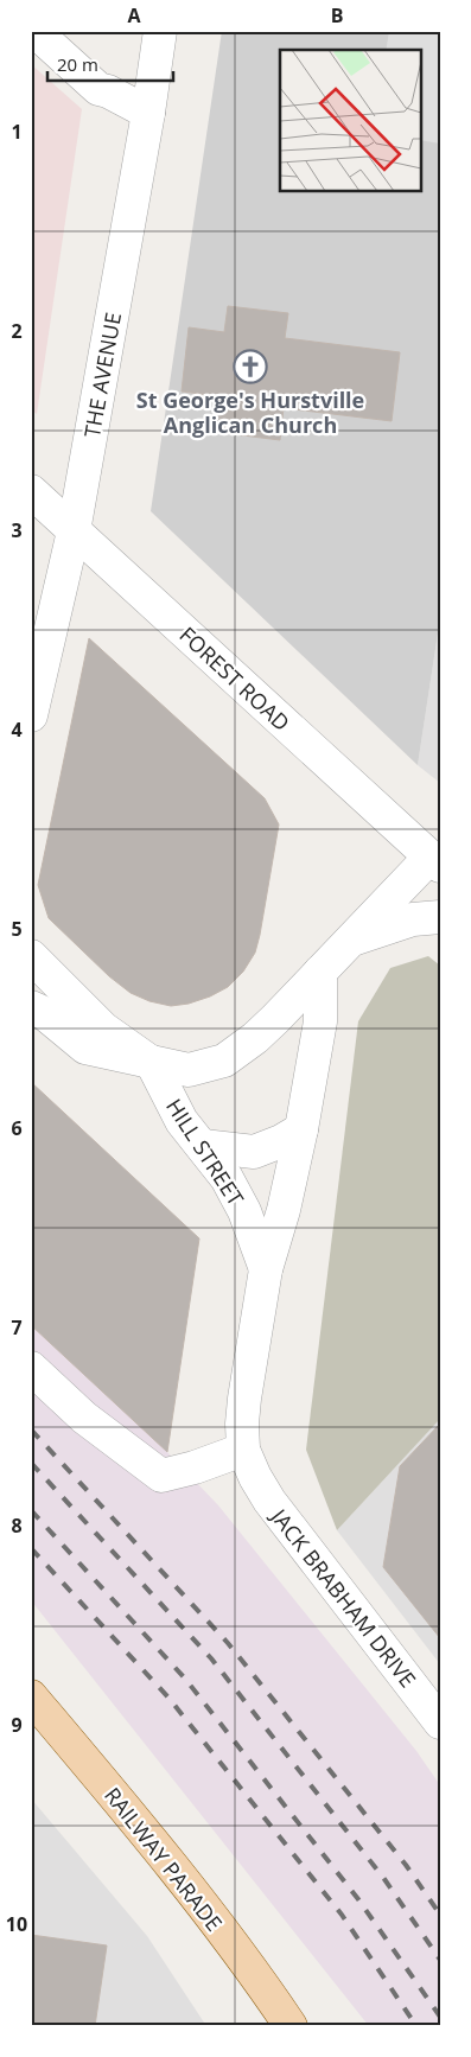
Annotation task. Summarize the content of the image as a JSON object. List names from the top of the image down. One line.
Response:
{"streets":{"main road":["RAILWAY PARADE"],"street":["THE AVENUE","FOREST ROAD","HILL STREET","JACK BRABHAM DRIVE"]},"crossings":[["THE AVENUE","FOREST ROAD"],["FOREST ROAD","HILL STREET"],["HILL STREET","JACK BRABHAM DRIVE"]],"places":{"church":["St George's Hurstville Anglican Church"]},"scale_bar":"20 m","grid":{"columns":["A","B"],"rows":["1","2","3","4","5","6","7","8","9","10"]}}
